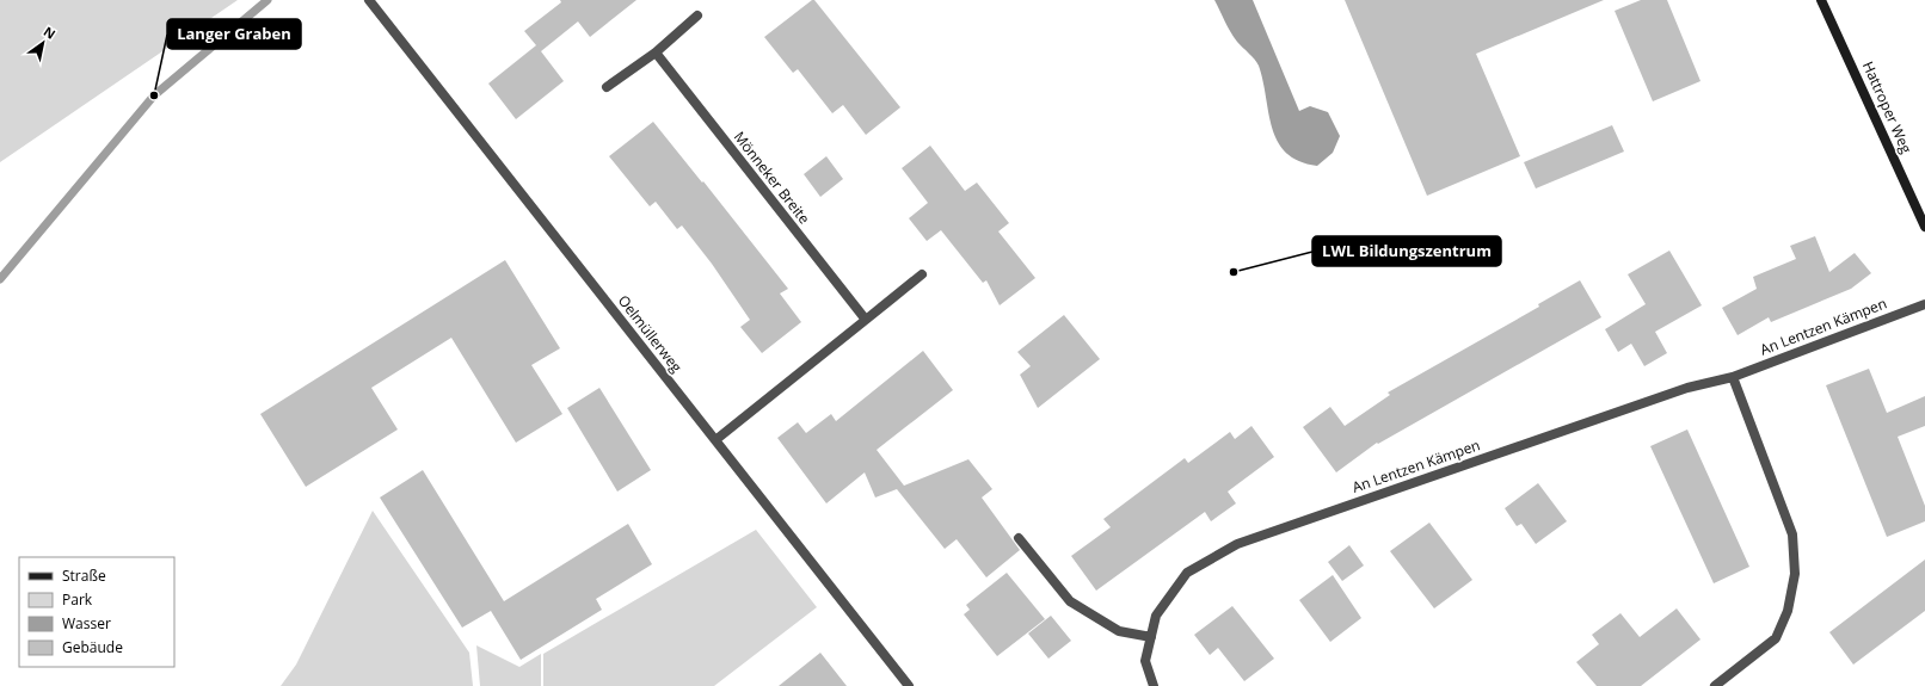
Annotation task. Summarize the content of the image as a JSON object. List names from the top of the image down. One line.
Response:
{"streets":{"main road":["Hattroper Weg"],"street":["Mönneker Breite","An Lentzen Kämpen","Oelmüllerweg"]},"places":["Langer Graben","LWL Bildungszentrum"],"legend":["Straße","Park","Wasser","Gebäude"],"north":"top right"}
